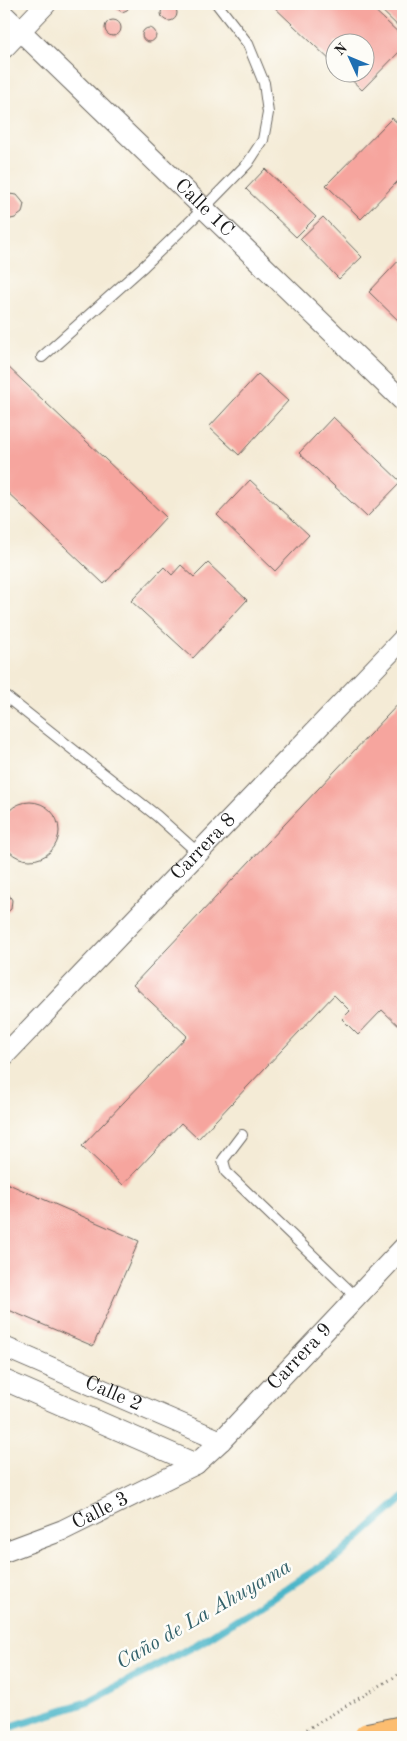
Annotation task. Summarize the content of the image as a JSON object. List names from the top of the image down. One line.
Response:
{"streets":{"street":["Calle 1C","Carrera 8","Carrera 9","Calle 2","Calle 3"]},"crossings":[["Carrera 9","Calle 2"],["Carrera 9","Calle 3"],["Calle 2","Calle 3"]],"water":["Caño de La Ahuyama"],"north":"top left"}
